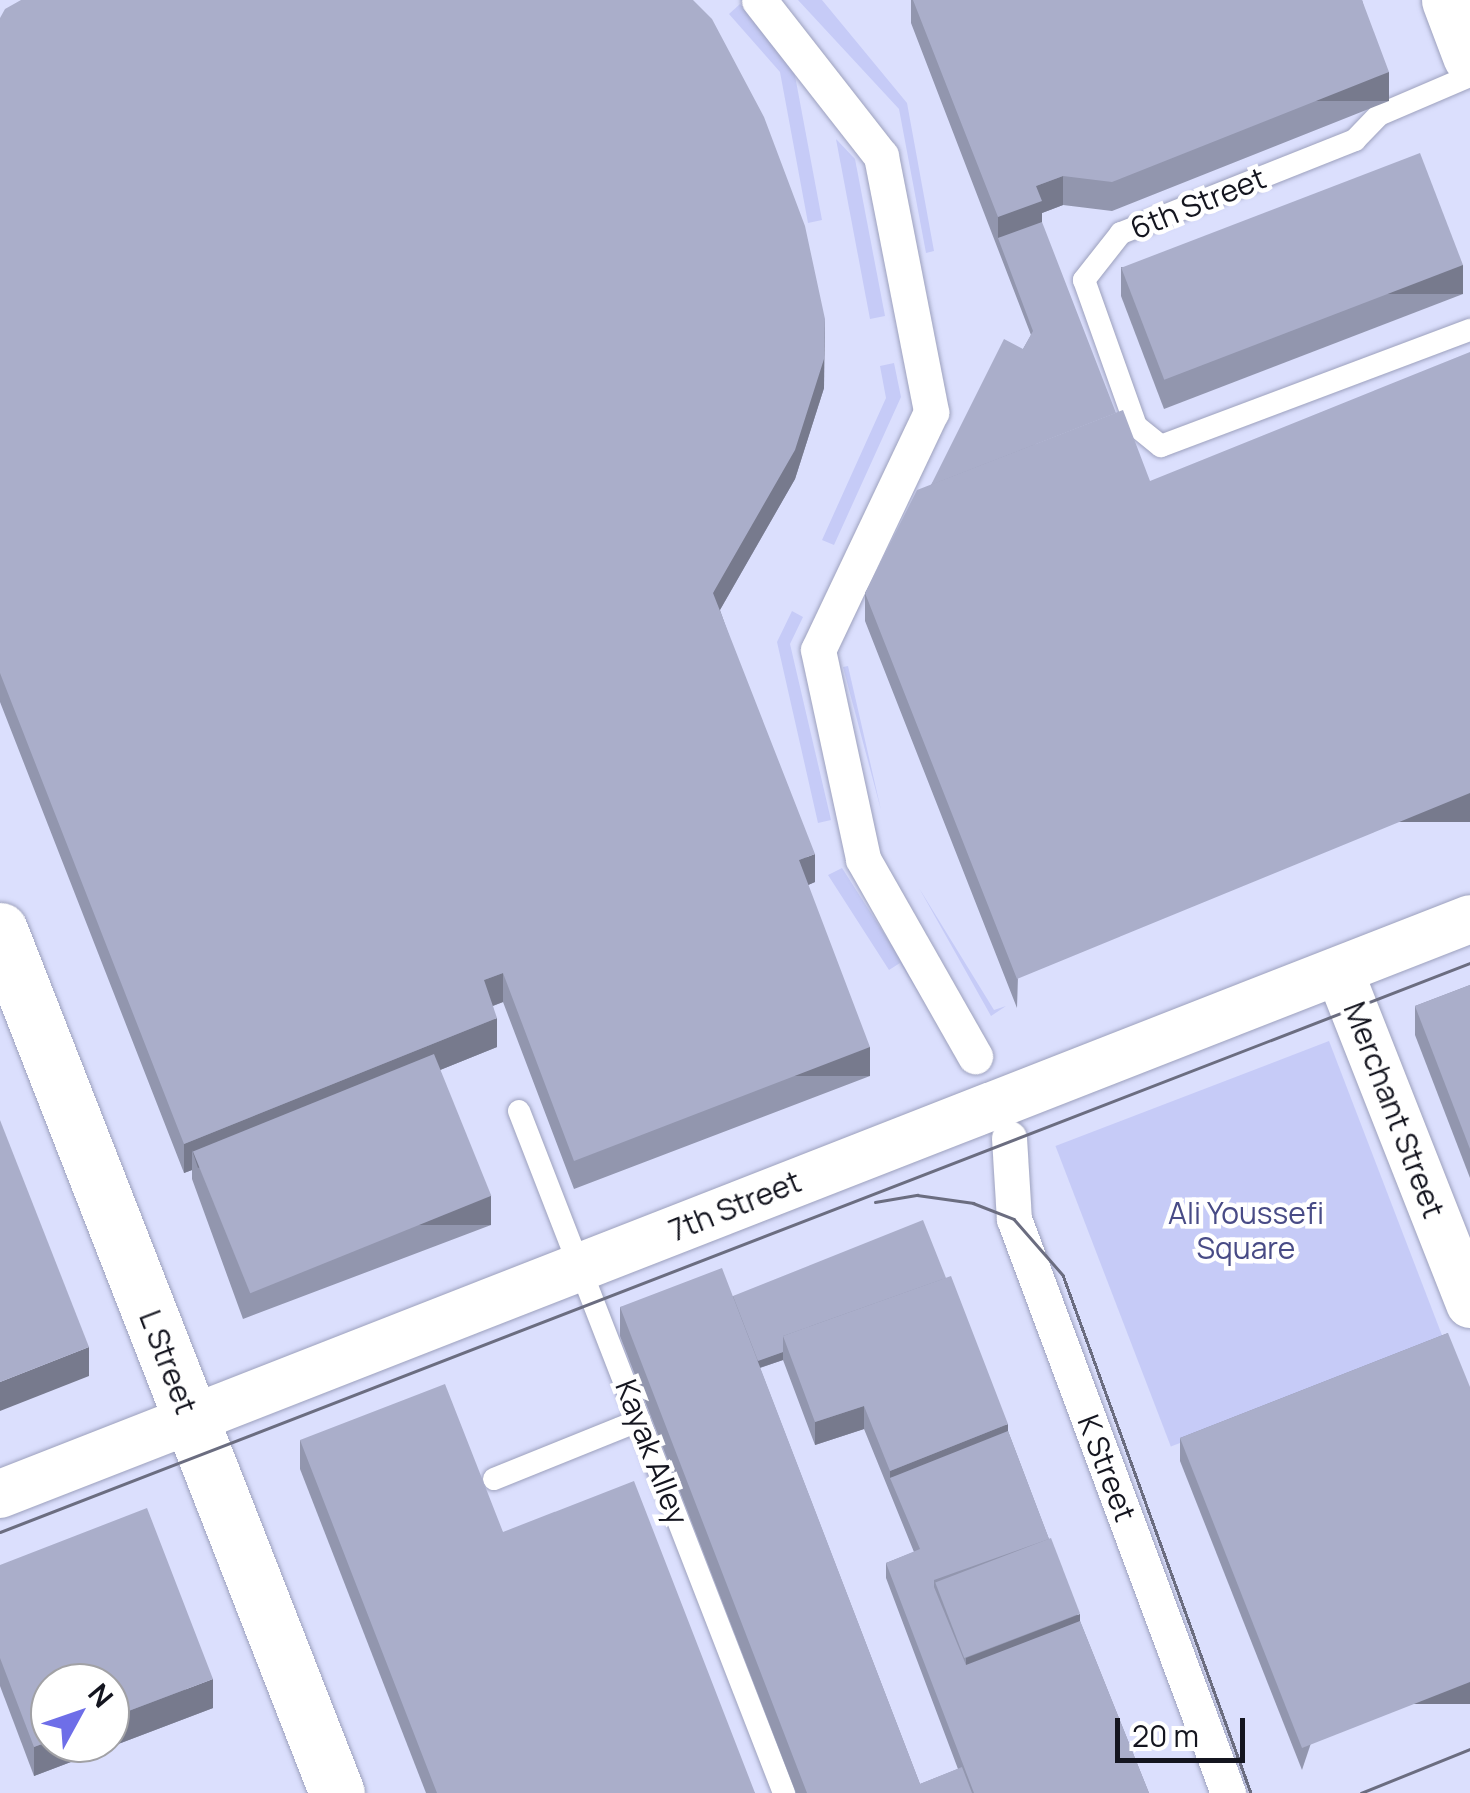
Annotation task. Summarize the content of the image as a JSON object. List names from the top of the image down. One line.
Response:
{"streets":{"main road":["L Street"],"street":["Merchant Street","7th Street","K Street"],"lane":["6th Street","Kayak Alley"]},"crossings":[["Merchant Street","7th Street"],["7th Street","L Street"],["7th Street","Kayak Alley"]],"parks":["Ali Youssefi Square"],"scale_bar":"20 m","north":"top right"}
